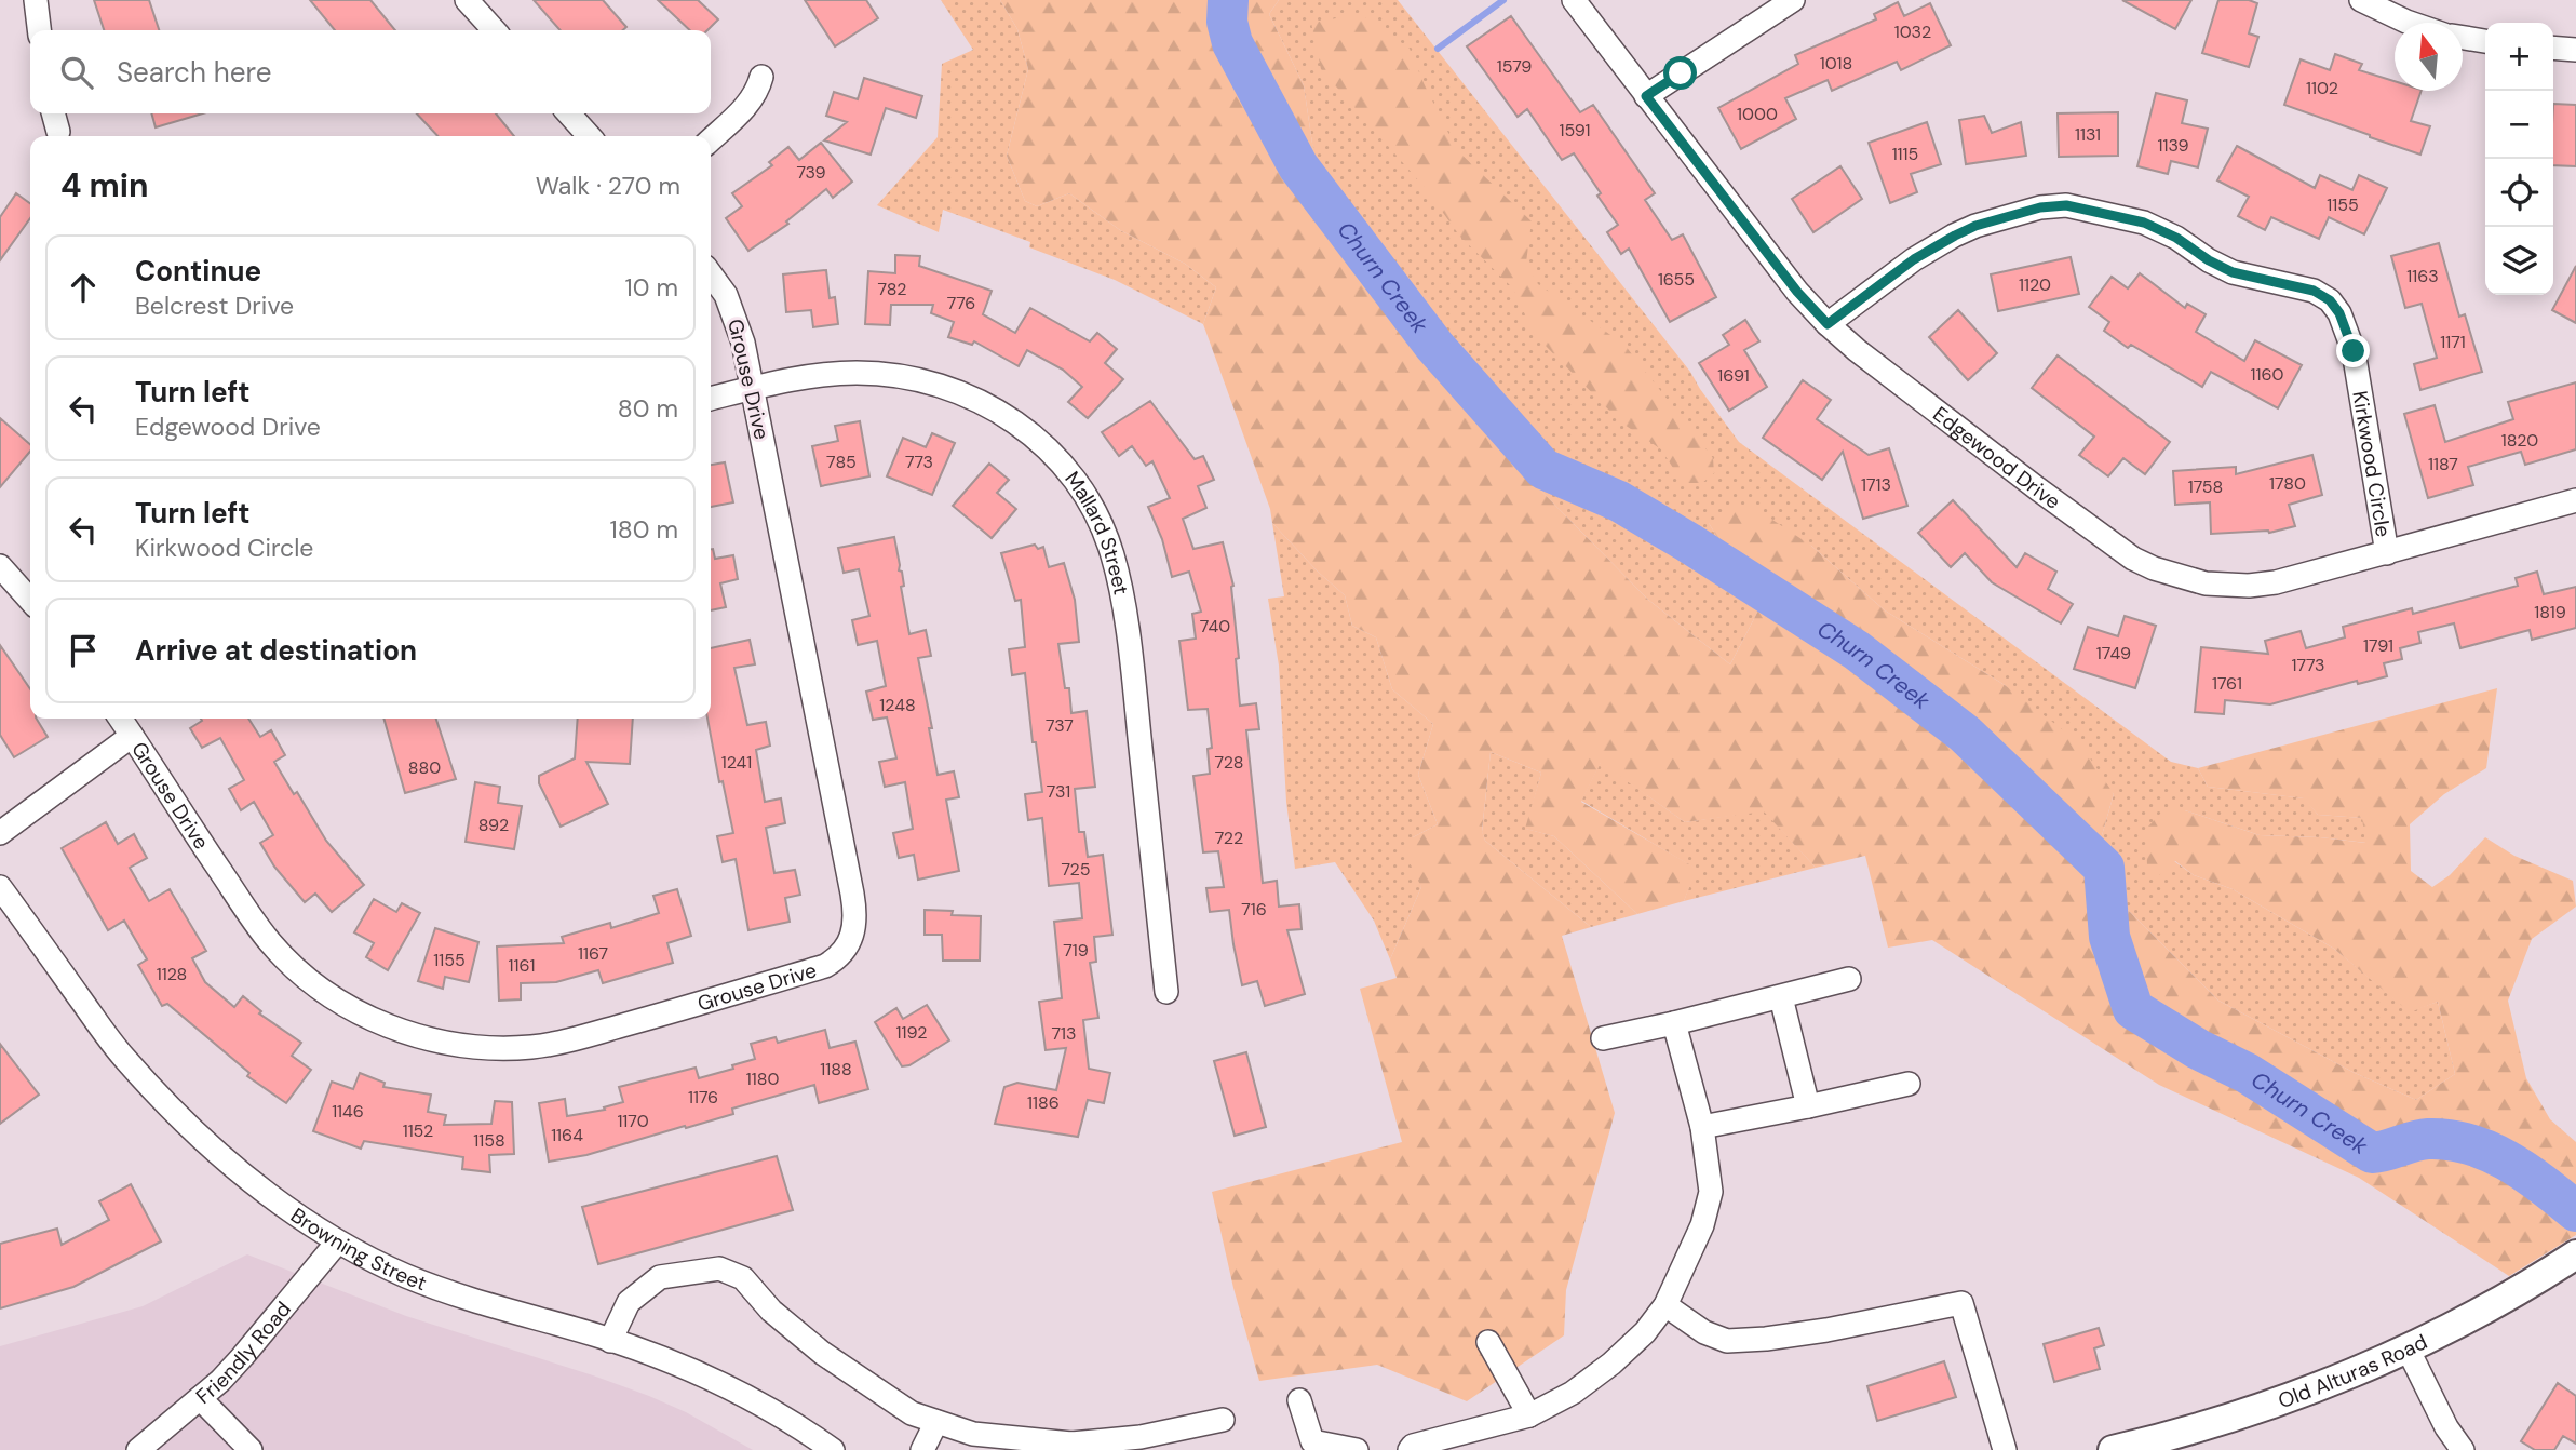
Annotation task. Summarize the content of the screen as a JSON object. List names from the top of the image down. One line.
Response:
{"streets":{"main road":["Old Alturas Road"],"street":["Grouse Drive","Edgewood Drive","Kirkwood Circle","Mallard Street","Browning Street","Friendly Road"]},"crossings":[["Grouse Drive","Mallard Street"],["Edgewood Drive","Kirkwood Circle"],["Browning Street","Friendly Road"]],"water":["Churn Creek"],"house_numbers":["1032","1018","1579","1102","1000","1591","1131","1139","1115","739","1155","1163","1655","1120","782","776","1171","1160","1691","1820","785","773","1187","1780","1713","1758","1819","740","1791","1749","1773","1761","1248","737","1241","728","880","731","892","722","725","716","719","1167","1155","1161","1128","1192","713","1188","1180","1176","1186","1146","1170","1152","1164","1158"],"north":"top","page":{"map_buttons":["+","−"],"search":"Search here","heading":["4 min","Walk · 270 m"],"list":[["Continue","Belcrest Drive","10 m"],["Turn left","Edgewood Drive","80 m"],["Turn left","Kirkwood Circle","180 m"],"Arrive at destination"]}}
